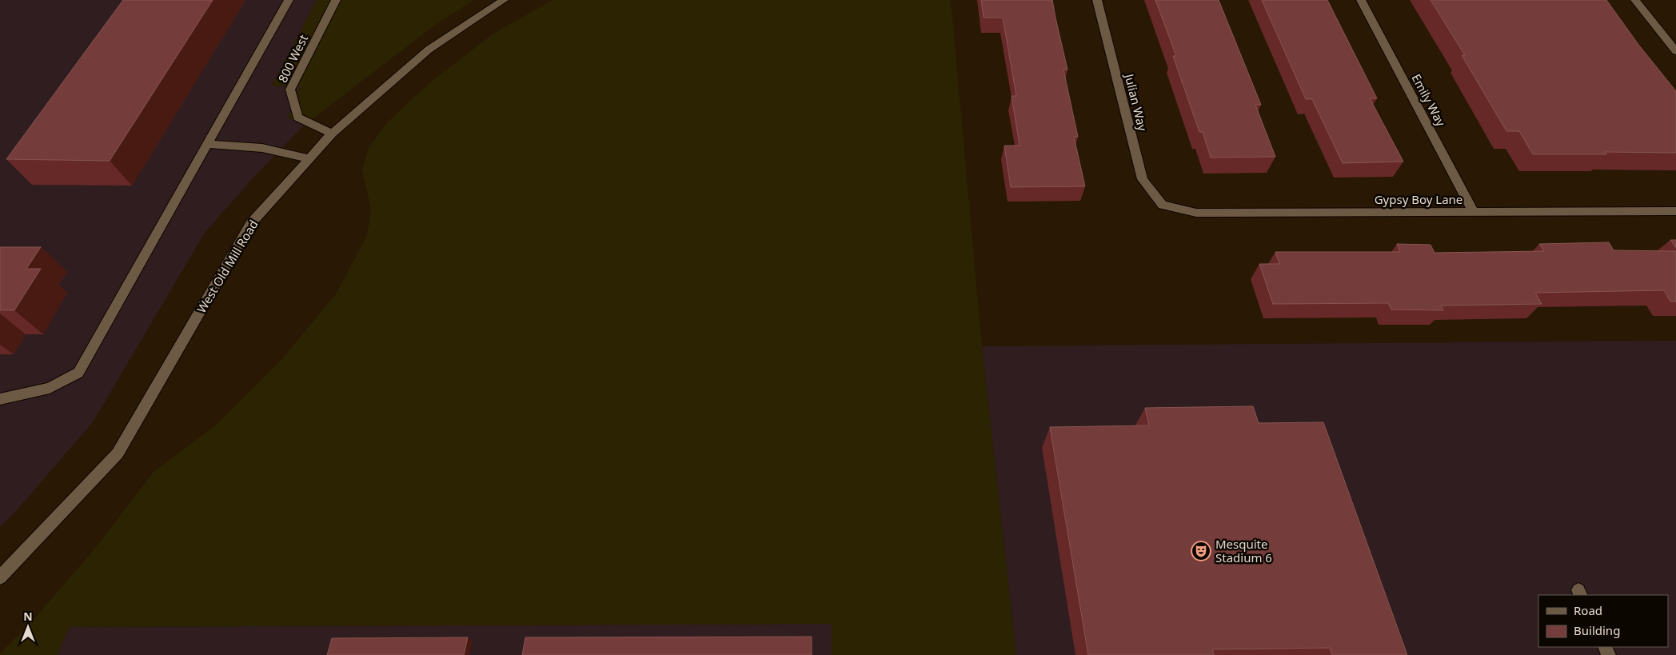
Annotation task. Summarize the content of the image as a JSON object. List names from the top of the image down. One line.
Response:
{"streets":{"street":["800 West","Emily Way","Julian Way","Gypsy Boy Lane","West Old Mill Road"]},"crossings":[["800 West","West Old Mill Road"],["Emily Way","Gypsy Boy Lane"],["Julian Way","Gypsy Boy Lane"]],"places":{"theatre":["Mesquite Stadium 6"]},"legend":["Road","Building"],"north":"top"}
